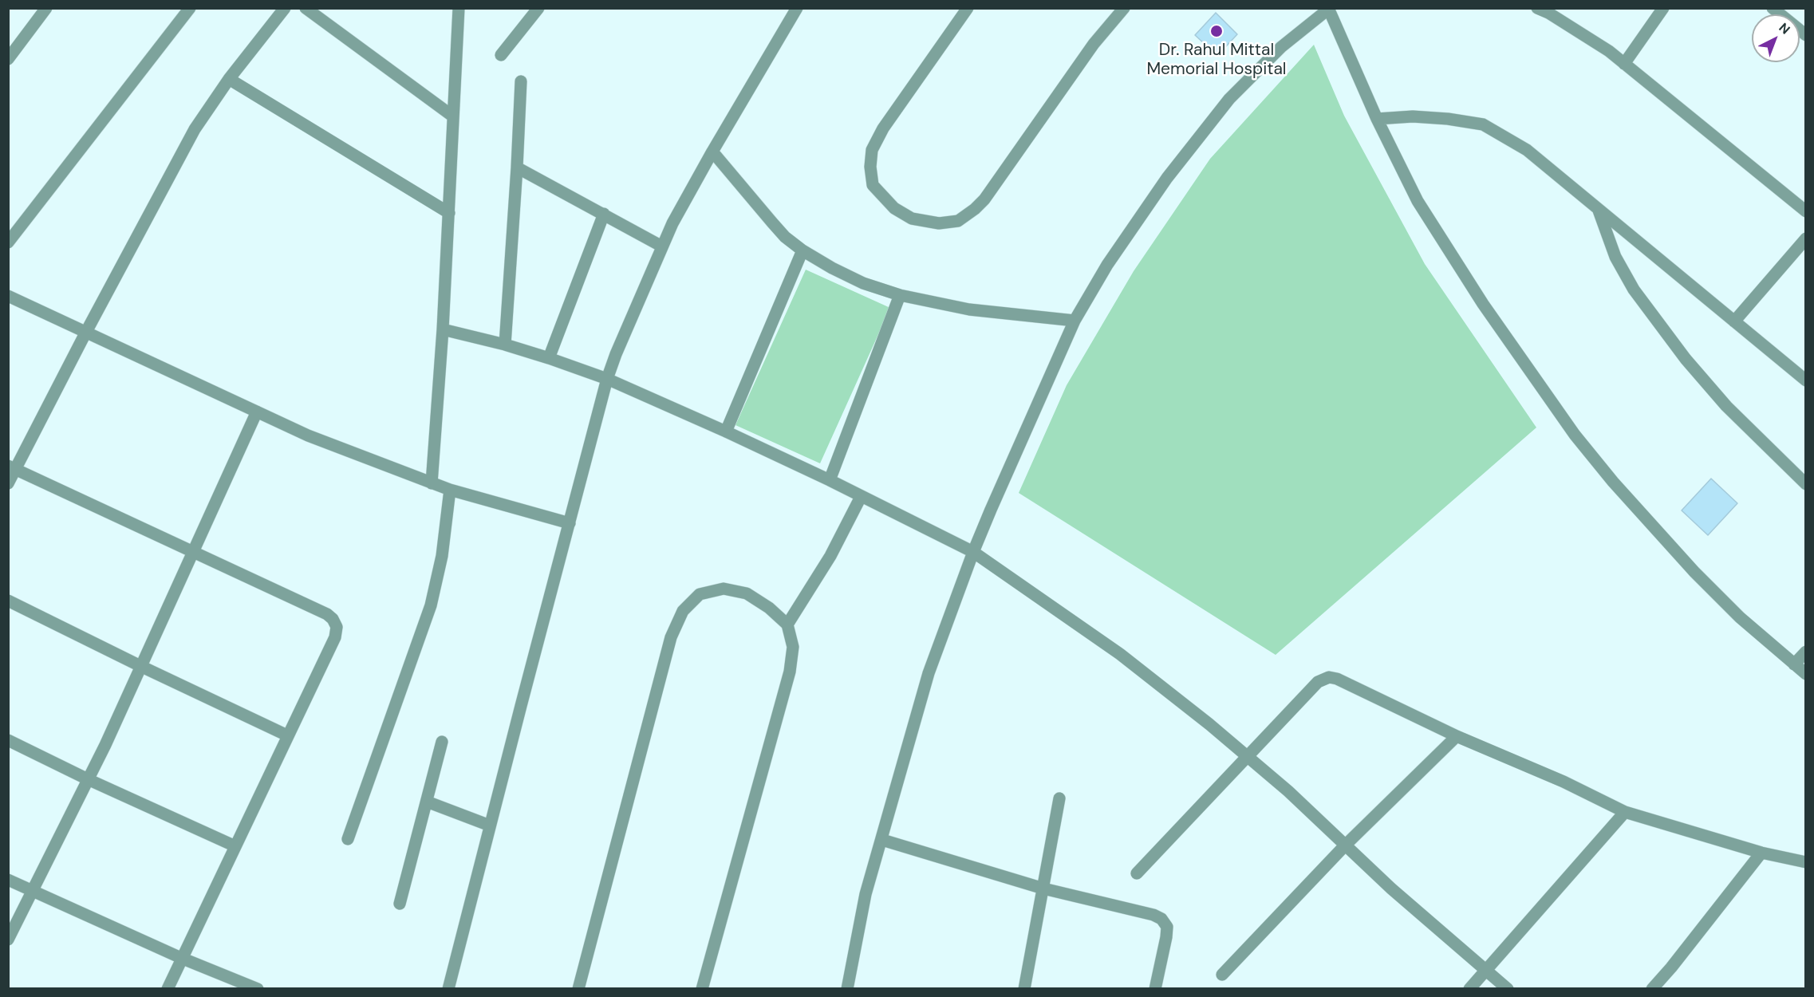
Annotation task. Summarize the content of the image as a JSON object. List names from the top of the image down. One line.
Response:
{"places":["Dr. Rahul Mittal Memorial Hospital"],"north":"top right"}
